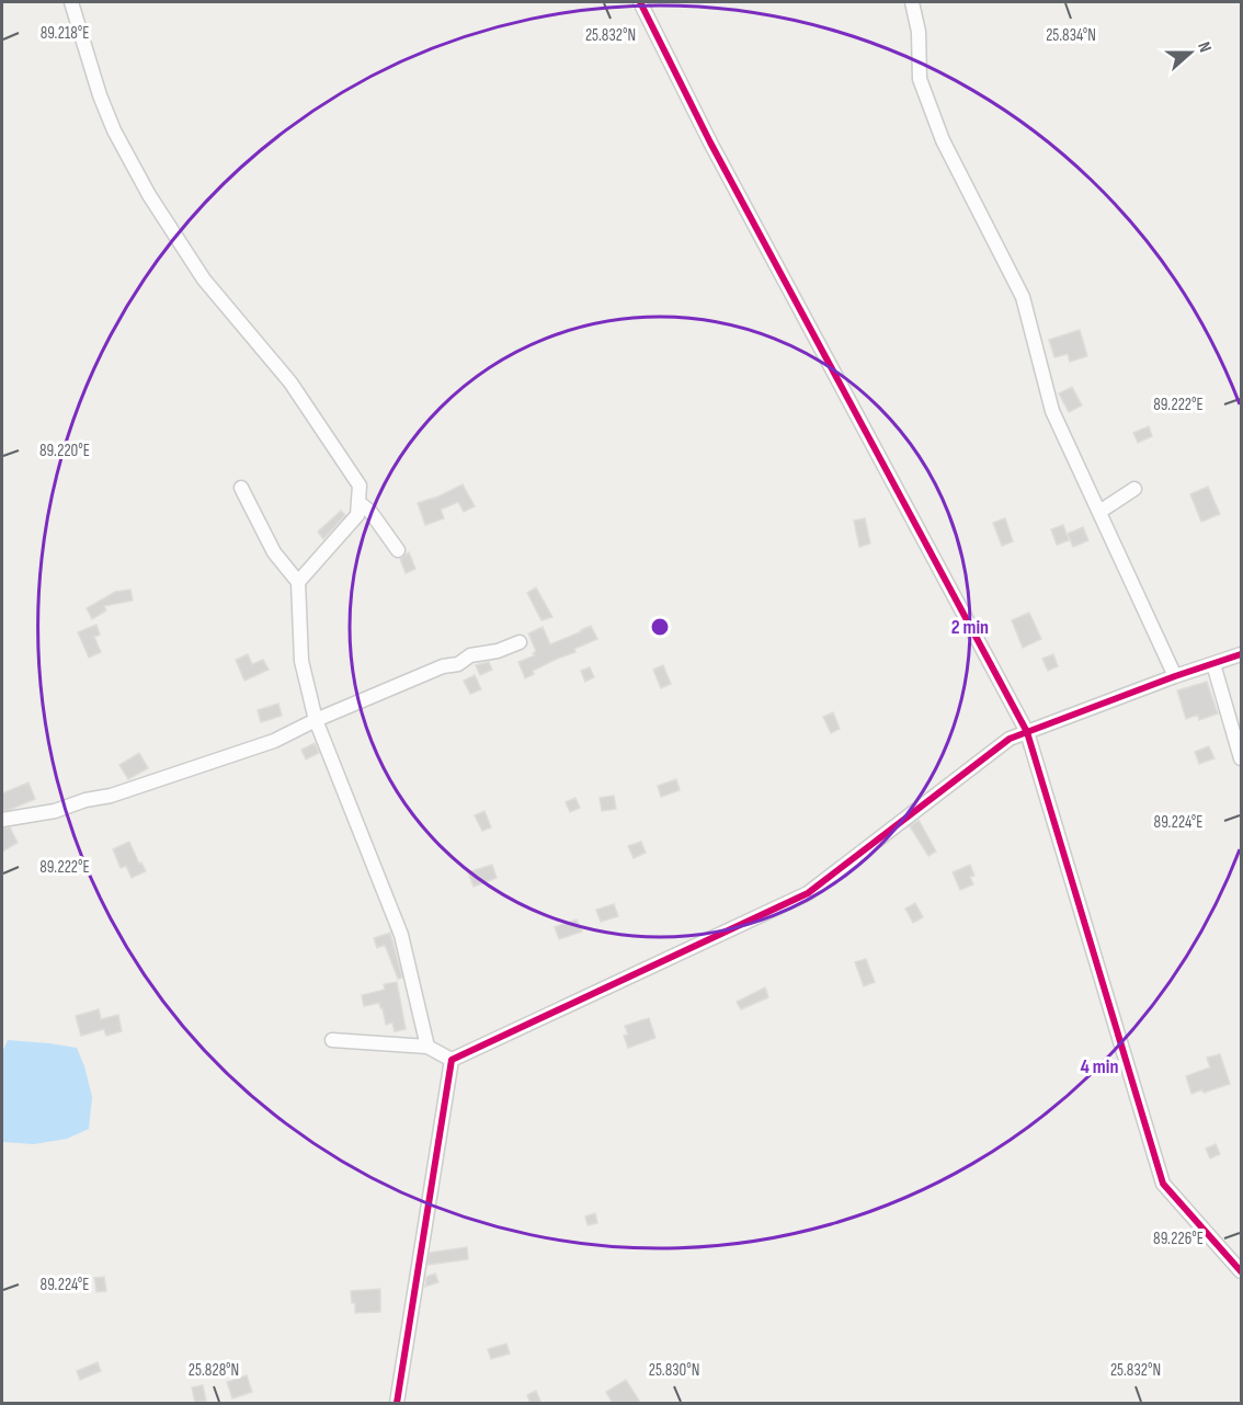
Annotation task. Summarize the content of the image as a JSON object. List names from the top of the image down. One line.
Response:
{"north":"right","coordinates":["89.218°E","25.832°N","25.834°N","89.222°E","89.220°E","89.224°E","89.226°E","25.828°N","25.830°N"],"rings":["2 min","4 min"]}
